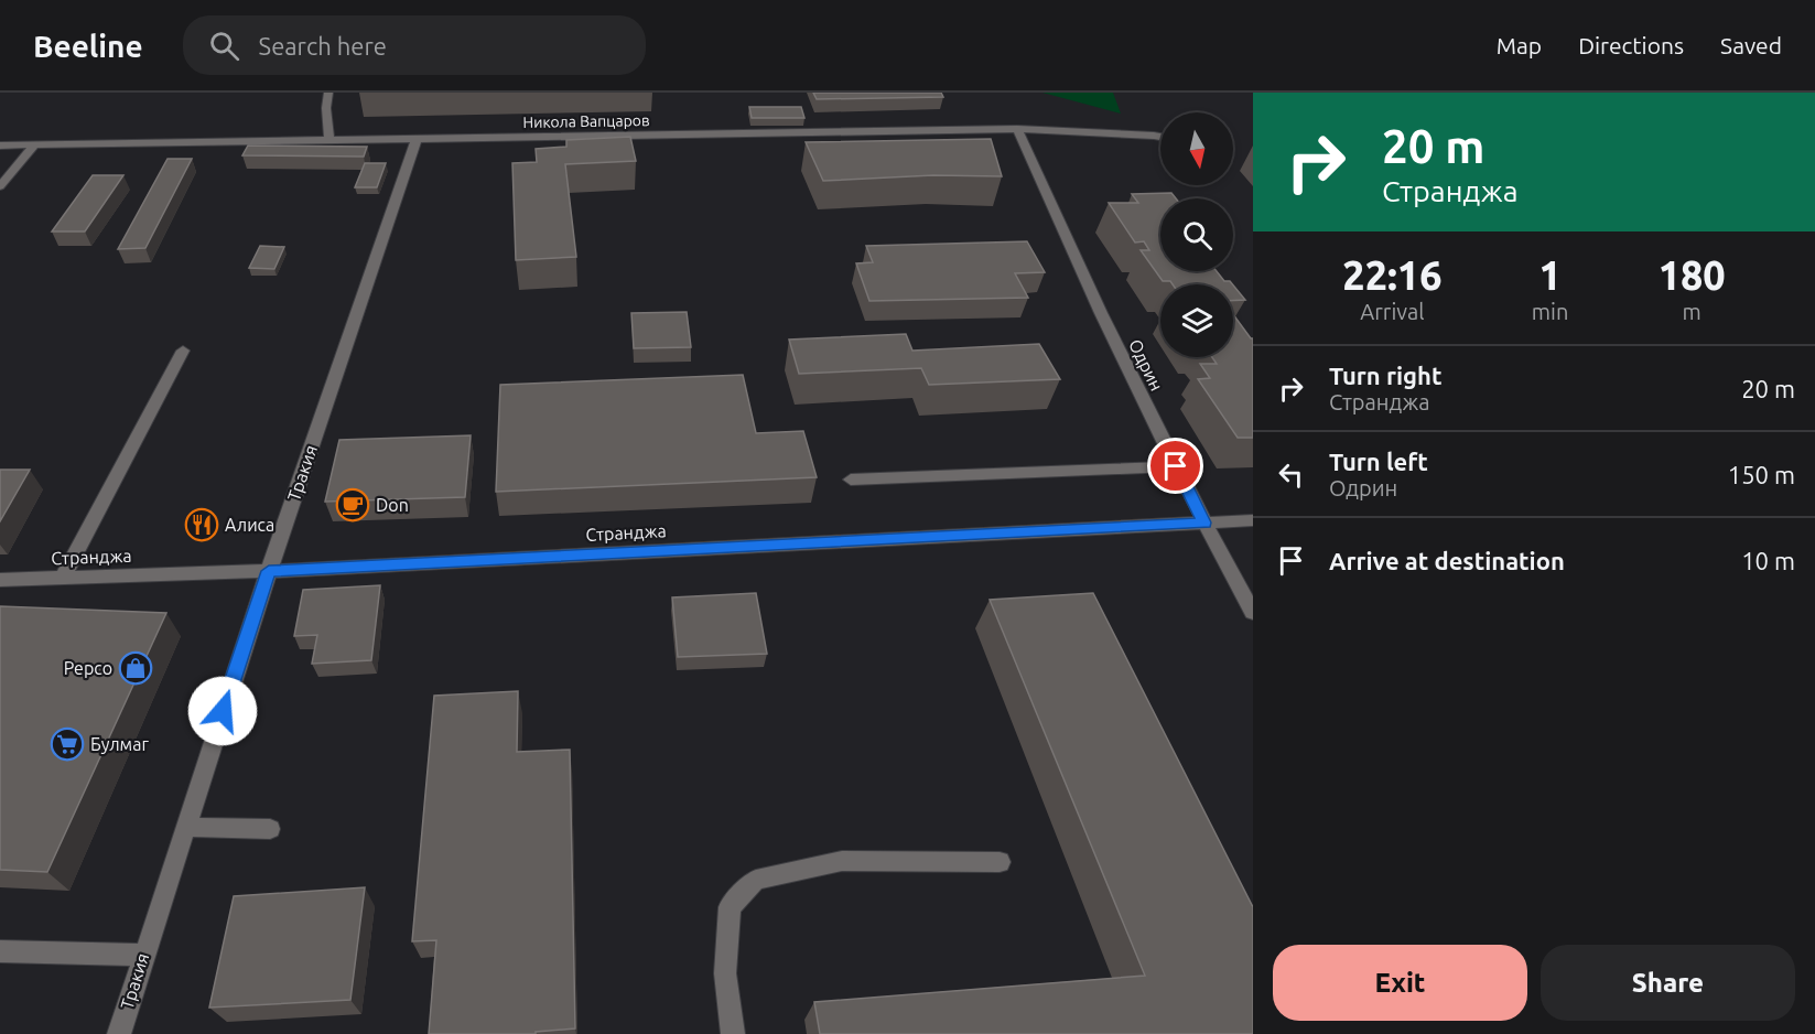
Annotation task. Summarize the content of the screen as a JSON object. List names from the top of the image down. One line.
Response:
{"streets":{"street":["Никола Вапцаров","Одрин","Тракия","Странджа"]},"crossings":[["Никола Вапцаров","Одрин"],["Никола Вапцаров","Тракия"],["Одрин","Странджа"],["Тракия","Странджа"]],"places":{"cafe":["Don"],"restaurant":["Алиса"],"shop":["Pepco"],"supermarket":["Булмаг"]},"north":"bottom","page":{"header":"Beeline","search":"Search here","nav":["Map","Directions","Saved"],"turn":["20 m","Странджа"],"eta":["22:16","Arrival","1","min","180","m"],"list":[{"name":"Turn right","note":"Странджа","value":"20 m"},{"name":"Turn left","note":"Одрин","value":"150 m"},{"name":"Arrive at destination","value":"10 m"}],"buttons":["Exit","Share"]}}
